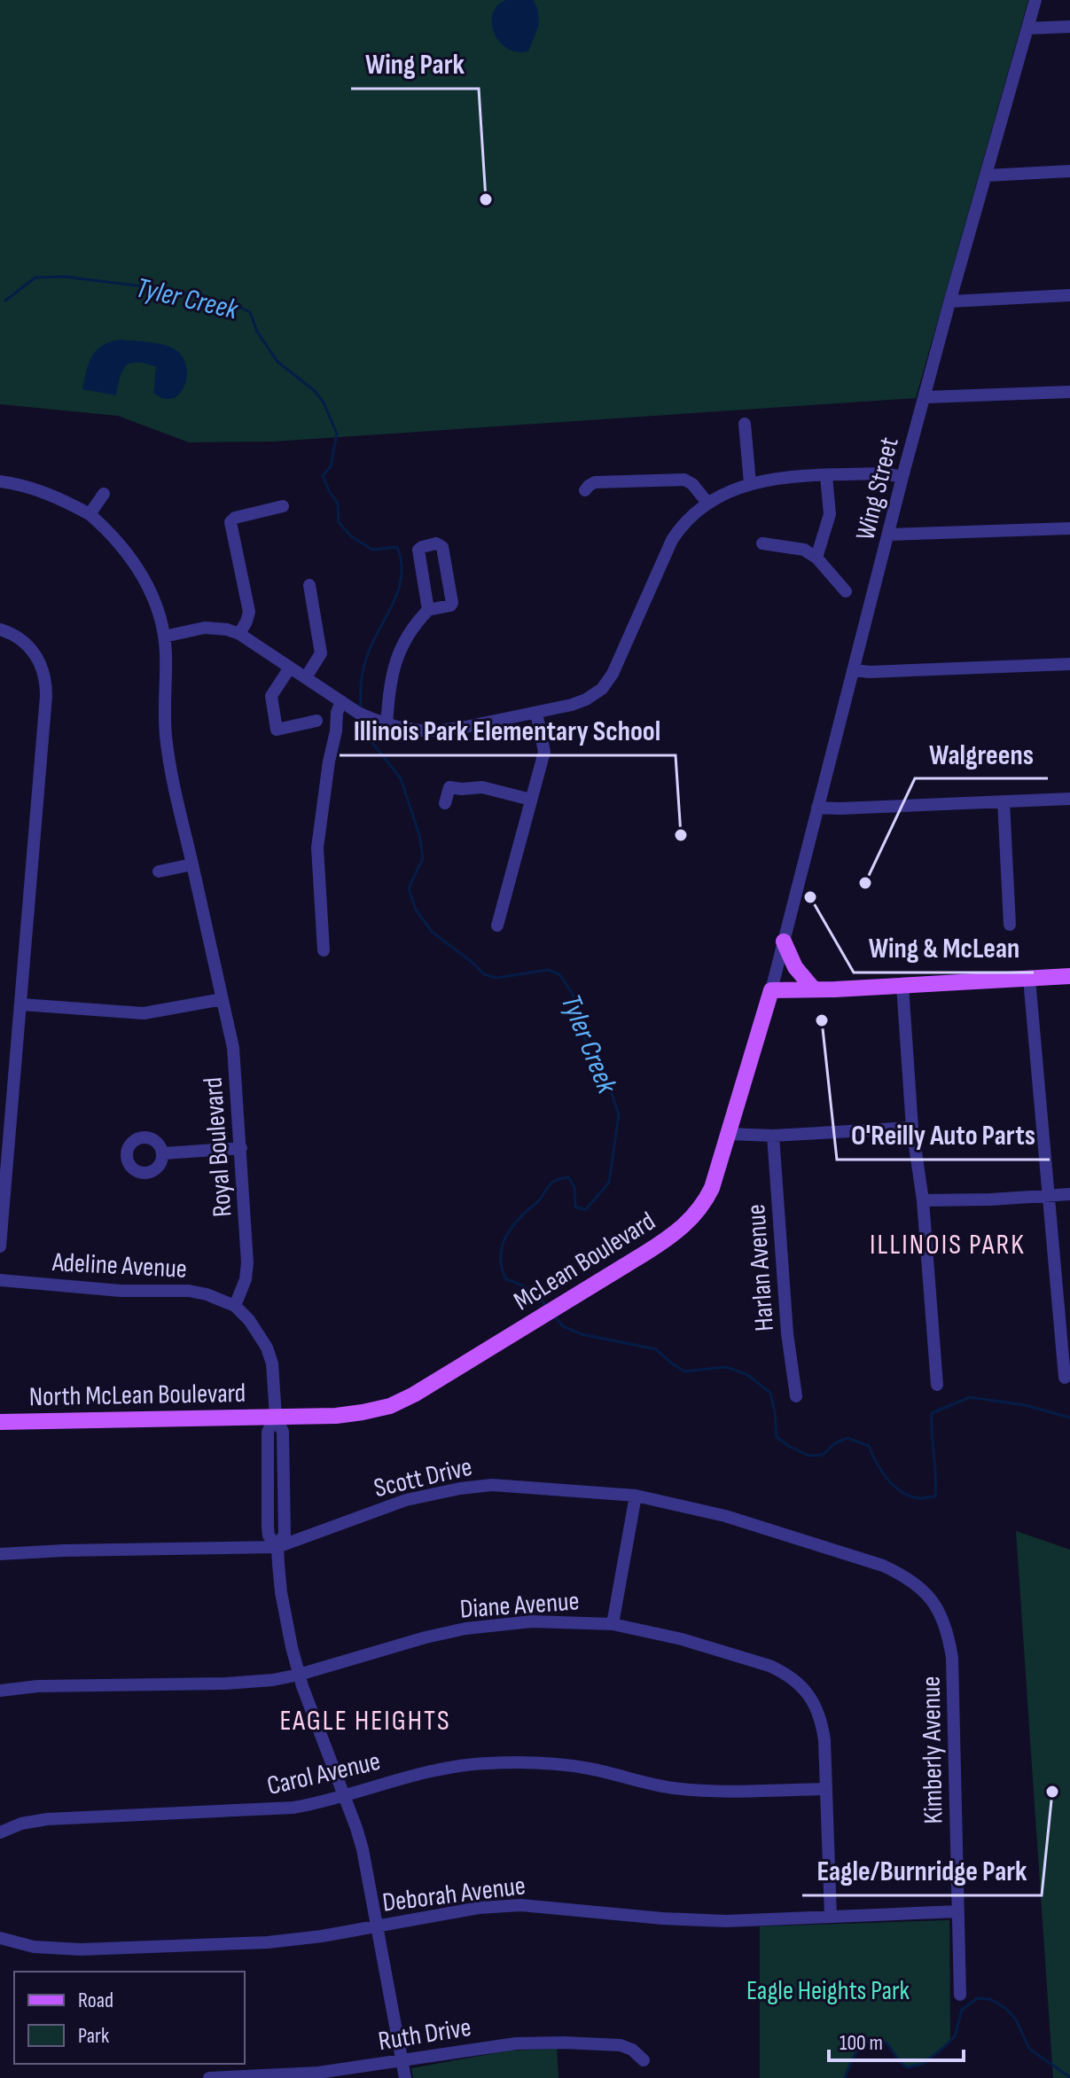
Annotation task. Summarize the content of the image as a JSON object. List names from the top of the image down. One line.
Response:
{"streets":{"main road":["McLean Boulevard","North McLean Boulevard"],"street":["Wing Street","Royal Boulevard","Adeline Avenue","Harlan Avenue","Scott Drive","Diane Avenue","Kimberly Avenue","Carol Avenue","Deborah Avenue","Ruth Drive"]},"crossings":[["Wing Street","McLean Boulevard"],["Royal Boulevard","Adeline Avenue"],["McLean Boulevard","North McLean Boulevard"],["Scott Drive","Kimberly Avenue"],["Diane Avenue","Carol Avenue"],["Diane Avenue","Deborah Avenue"],["Kimberly Avenue","Deborah Avenue"]],"districts":["ILLINOIS PARK","EAGLE HEIGHTS"],"water":["Tyler Creek"],"parks":["Eagle Heights Park"],"places":["Wing Park","Illinois Park Elementary School","Walgreens","Wing & McLean","O'Reilly Auto Parts","Eagle/Burnridge Park"],"legend":["Road","Park"],"scale_bar":"100 m"}
